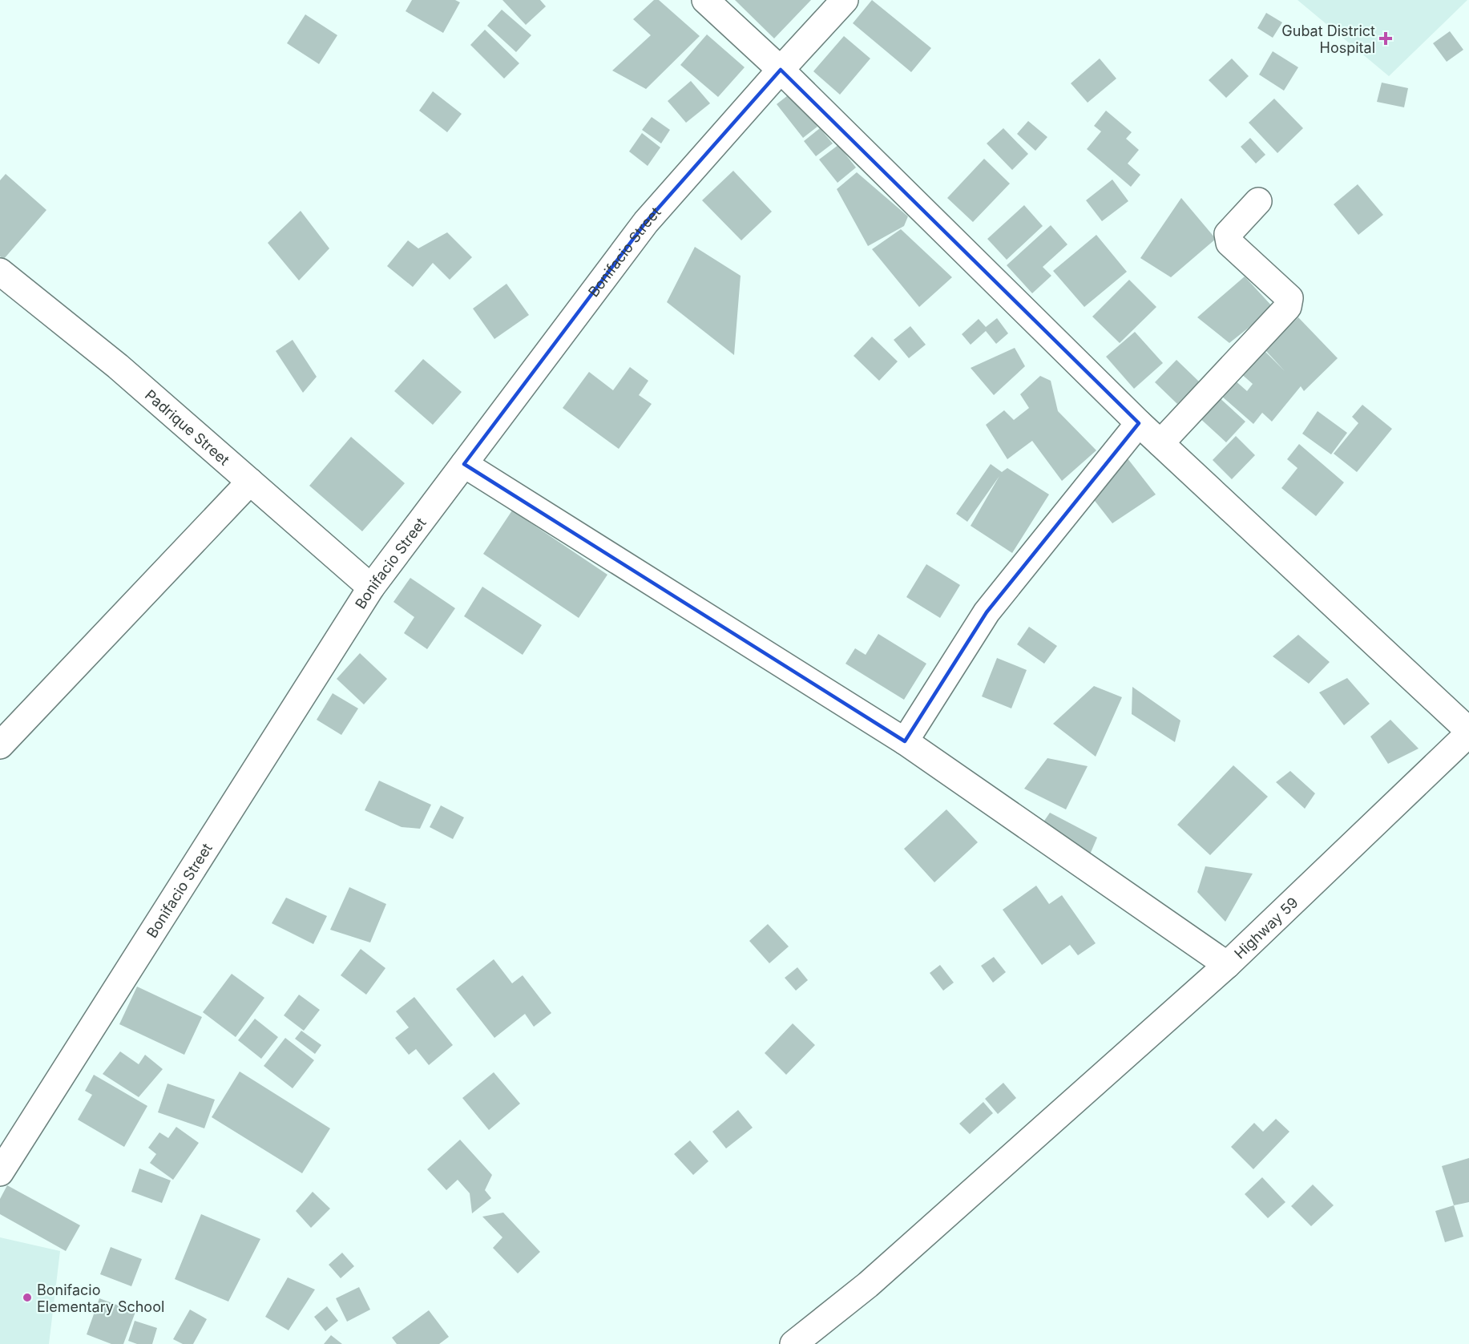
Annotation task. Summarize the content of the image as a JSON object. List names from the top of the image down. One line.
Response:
{"streets":{"street":["Bonifacio Street","Padrique Street","Highway 59"]},"crossings":[["Bonifacio Street","Padrique Street"]],"places":{"health":["Gubat District Hospital"],"other":["Bonifacio Elementary School"]}}
